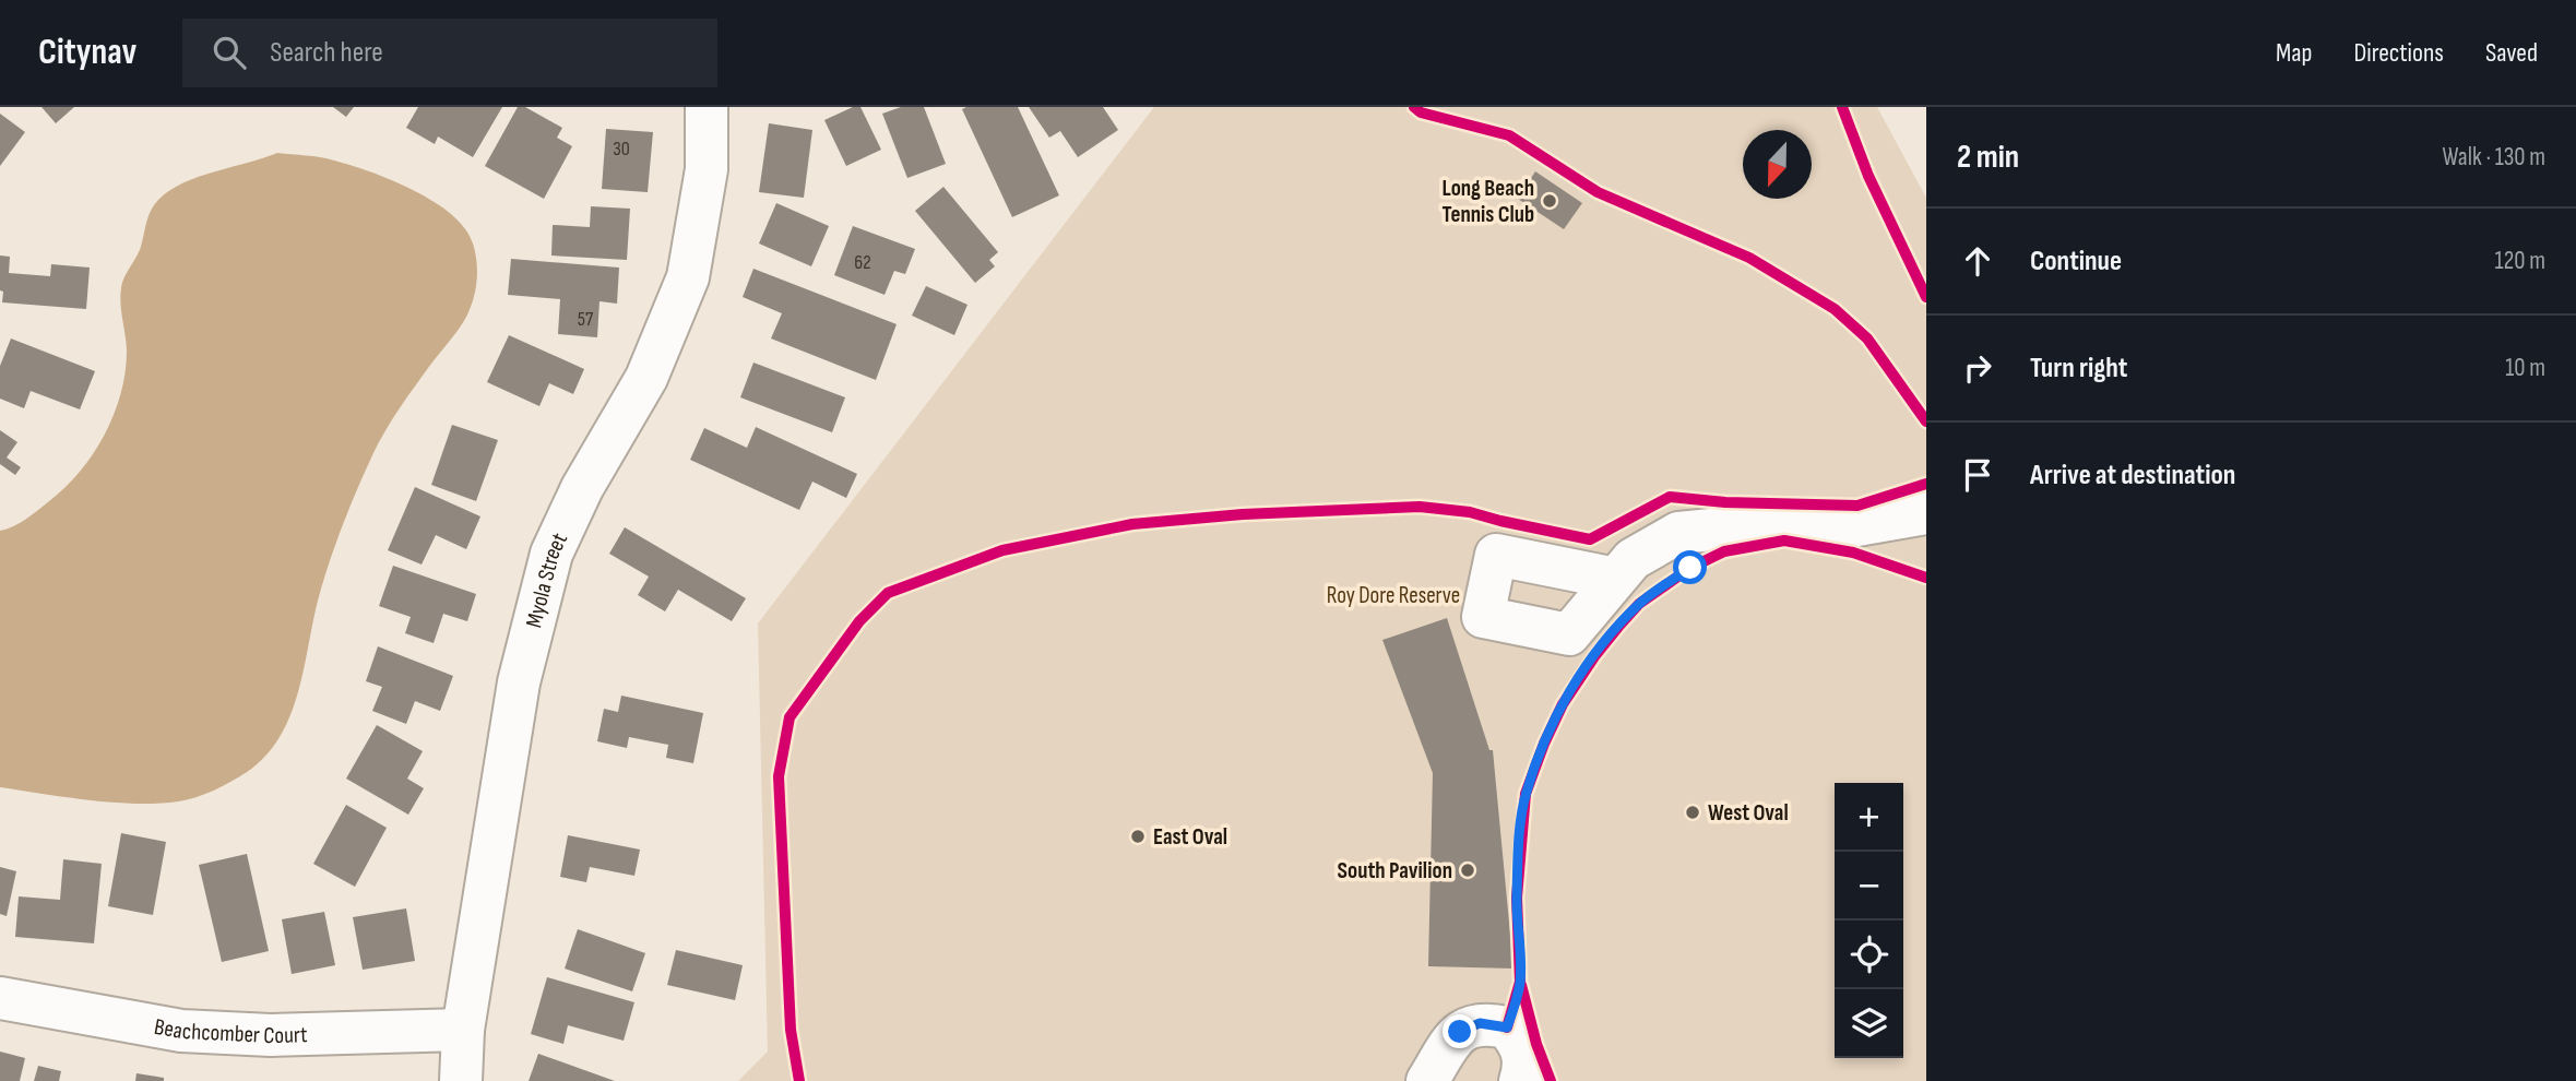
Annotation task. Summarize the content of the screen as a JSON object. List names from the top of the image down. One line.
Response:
{"streets":{"street":["Myola Street","Beachcomber Court"]},"crossings":[["Myola Street","Beachcomber Court"]],"parks":["Roy Dore Reserve"],"places":["Long Beach Tennis Club","West Oval","East Oval","South Pavilion"],"house_numbers":["30","62","57"],"north":"bottom","page":{"header":"Citynav","search":"Search here","nav":["Map","Directions","Saved"],"heading":["2 min","Walk · 130 m"],"list":[["Continue","120 m"],["Turn right","10 m"],"Arrive at destination"],"map_buttons":["+","−"]}}
